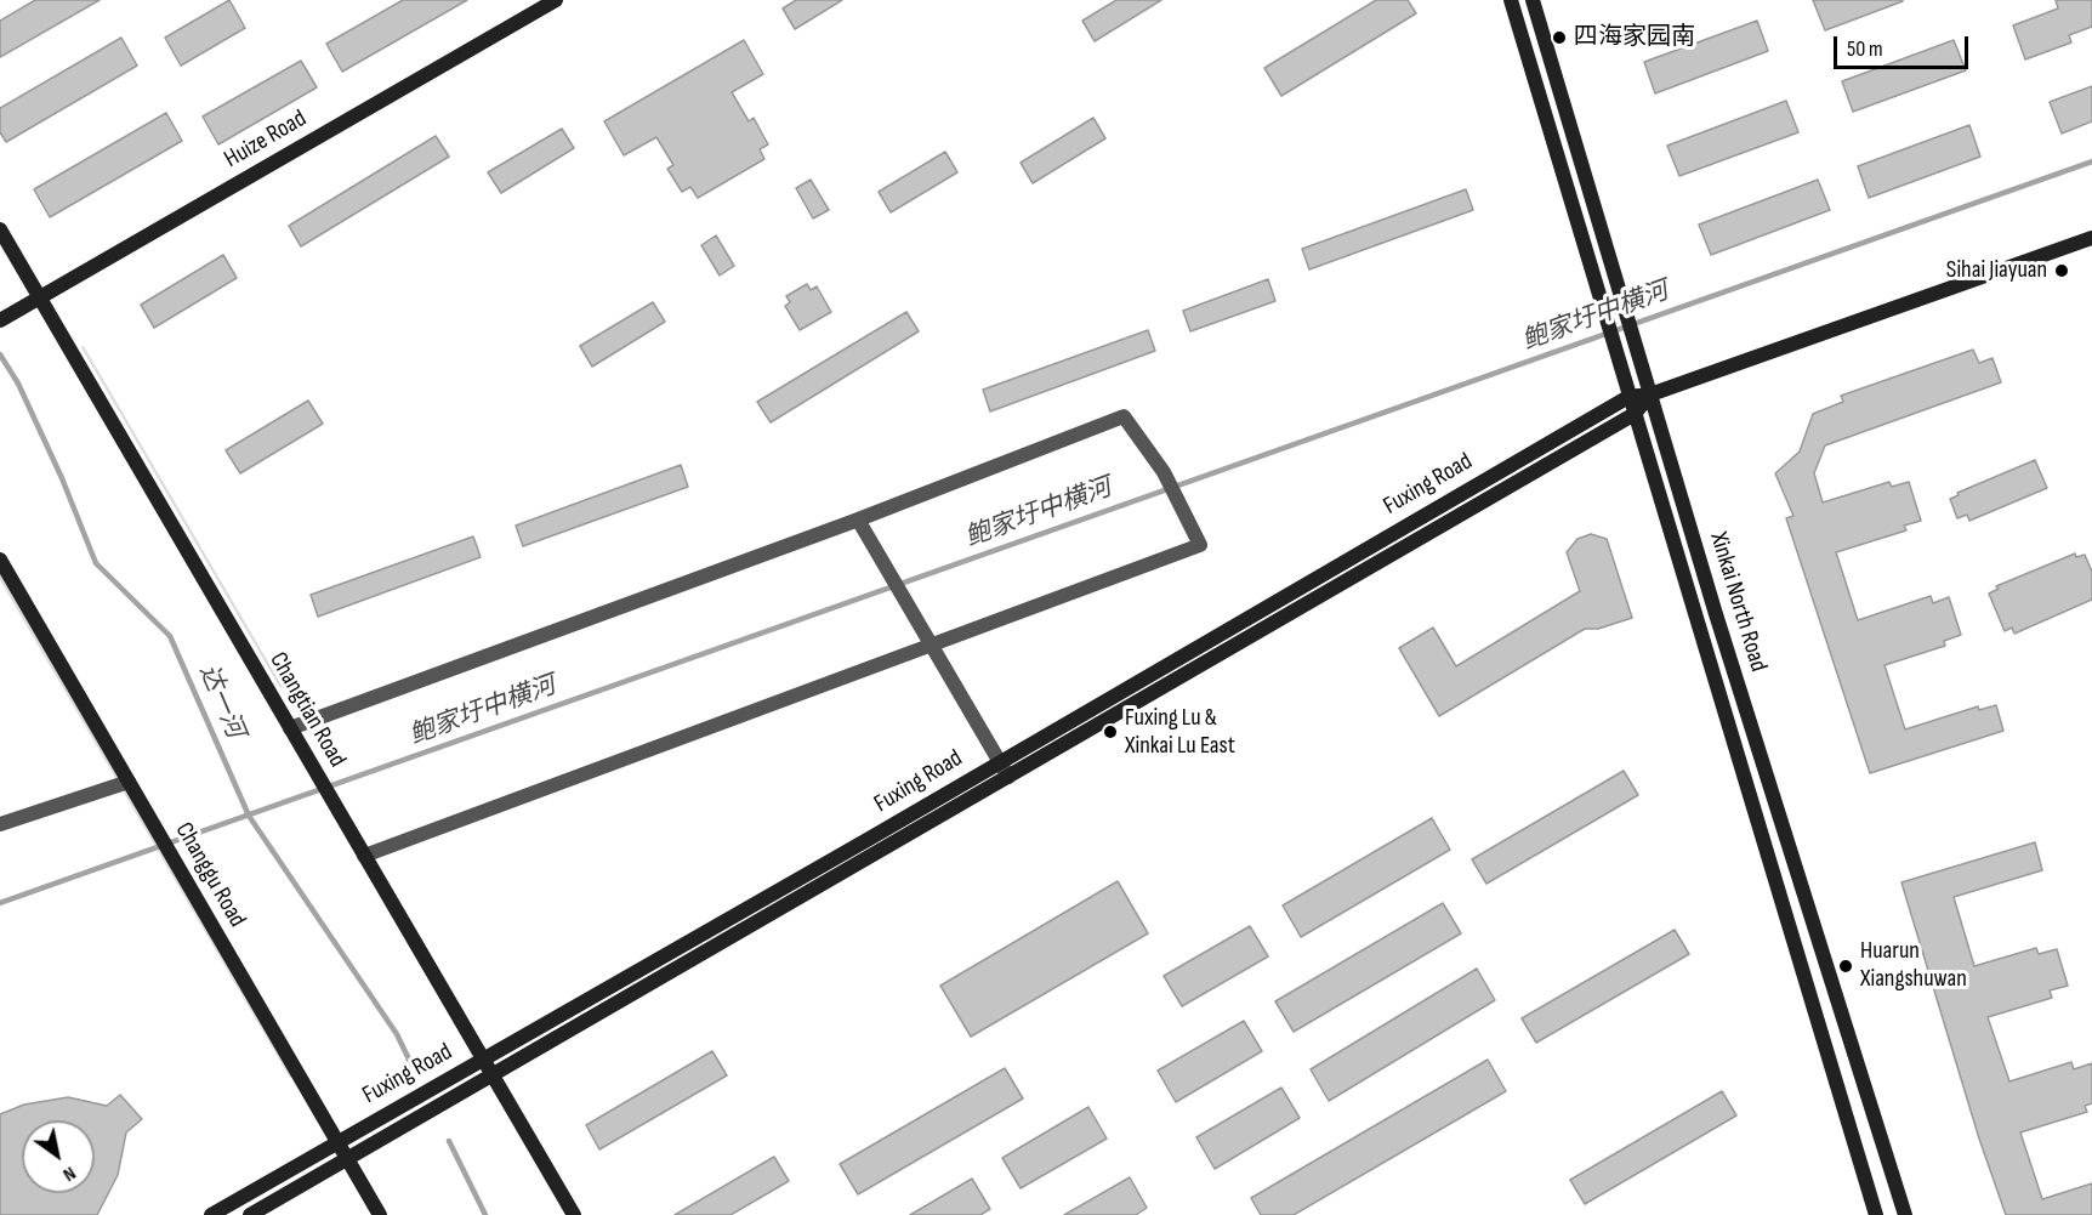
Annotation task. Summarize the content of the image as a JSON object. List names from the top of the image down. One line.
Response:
{"streets":{"street":["Huize Road","Fuxing Road","Xinkai North Road","Changtian Road","Changgu Road"]},"crossings":[["Huize Road","Changtian Road"],["Fuxing Road","Xinkai North Road"],["Fuxing Road","Changtian Road"],["Fuxing Road","Changgu Road"]],"water":["鲍家圩中横河","达一河"],"places":["四海家园南","Sihai Jiayuan","Fuxing Lu & Xinkai Lu East","Huarun Xiangshuwan"],"scale_bar":"50 m","north":"bottom right"}
